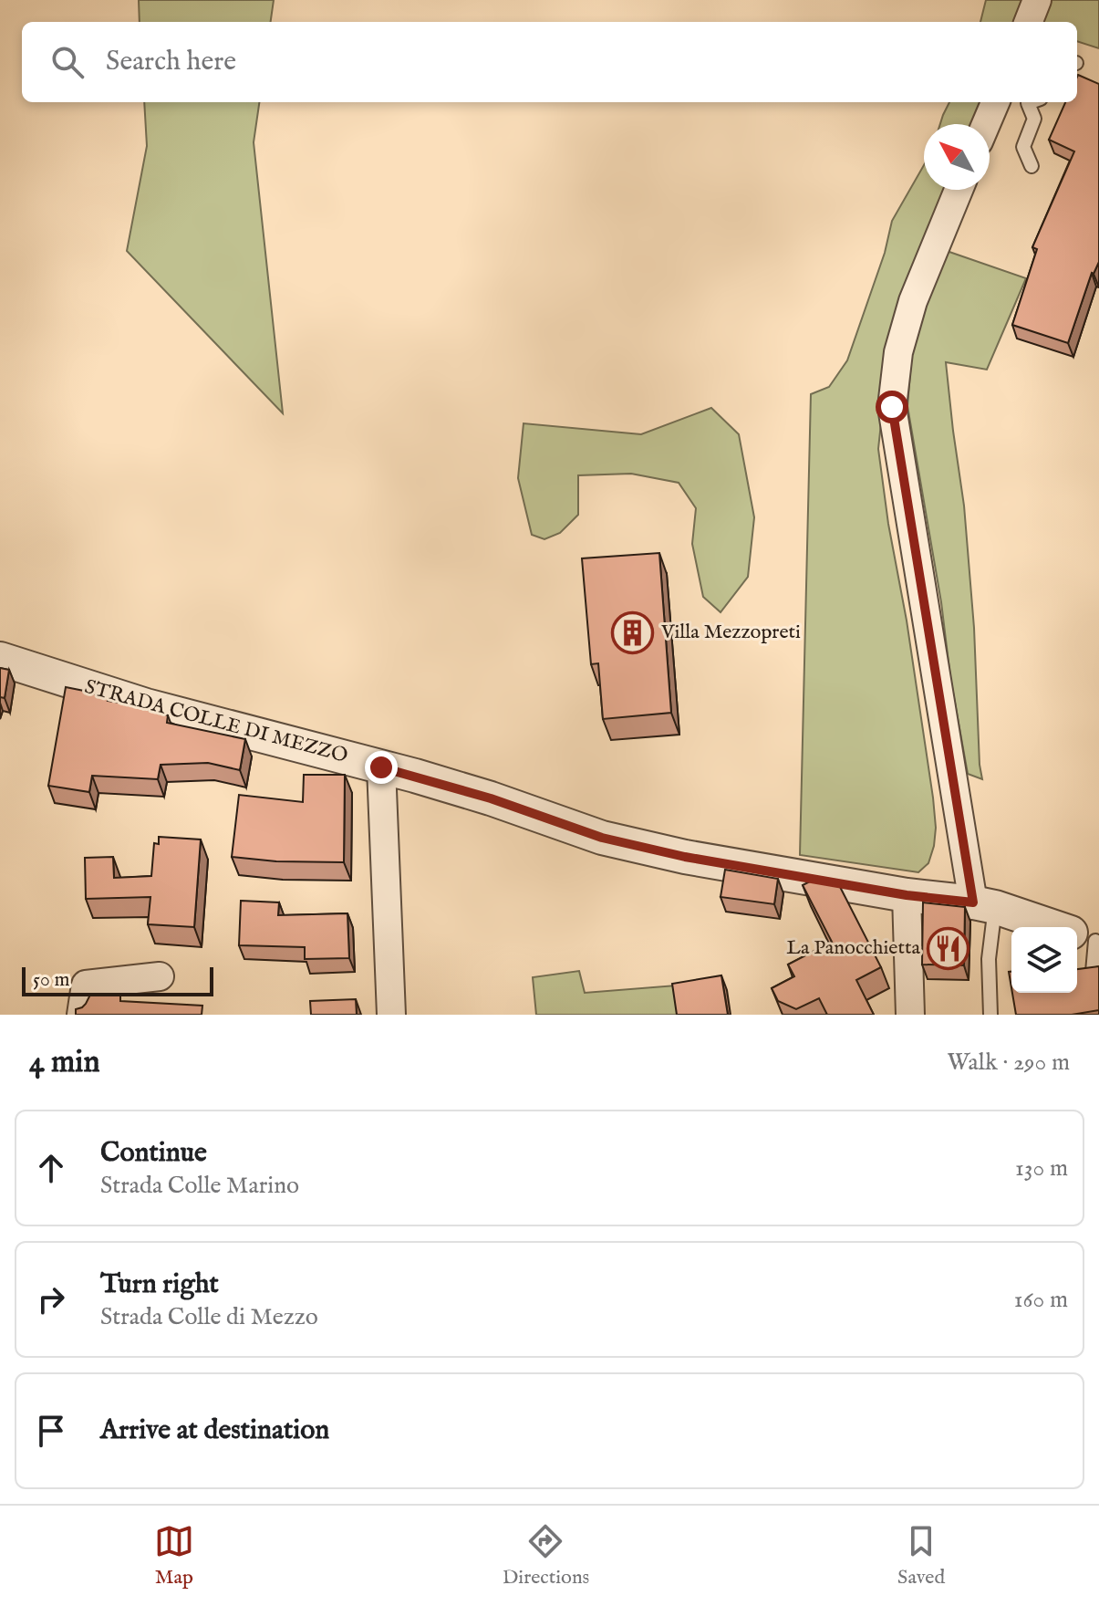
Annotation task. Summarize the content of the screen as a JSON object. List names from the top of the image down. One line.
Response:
{"streets":{"street":["STRADA COLLE DI MEZZO"]},"places":{"building":["Villa Mezzopreti"],"restaurant":["La Panocchietta"]},"scale_bar":"50 m","north":"top left","page":{"search":"Search here","scale":"50 m","heading":["4 min","Walk · 290 m"],"list":[["Continue","Strada Colle Marino","130 m"],["Turn right","Strada Colle di Mezzo","160 m"],"Arrive at destination"],"nav":["Map","Directions","Saved"]}}
